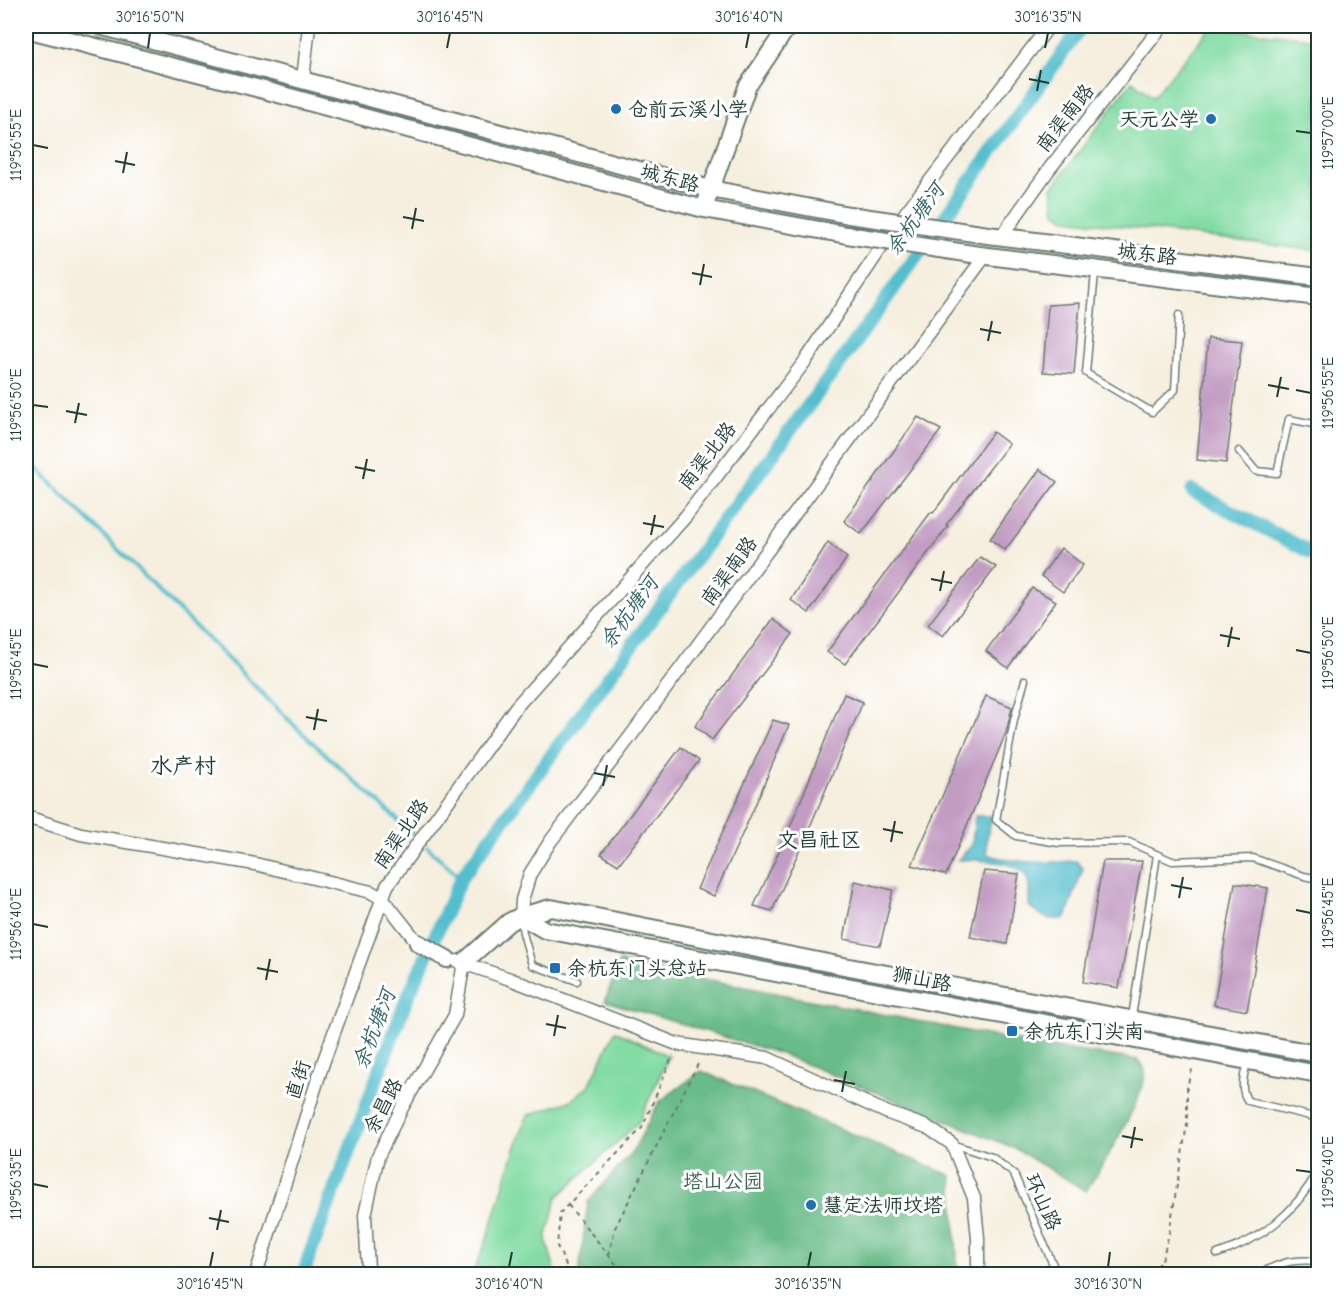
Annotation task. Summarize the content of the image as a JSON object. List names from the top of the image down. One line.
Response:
{"streets":{"street":["南渠南路","城东路","南渠北路","狮山路","直街","余昌路"],"lane":["环山路"]},"crossings":[["南渠南路","城东路"],["南渠南路","狮山路"],["南渠北路","直街"],["狮山路","余昌路"]],"districts":["水产村","文昌社区"],"water":["余杭塘河"],"parks":["塔山公园"],"places":{"other":["仓前云溪小学","天元公学","慧定法师坟塔"],"transit":["余杭东门头总站","余杭东门头南"]},"coordinates":["30°16'50\"N","30°16'45\"N","30°16'40\"N","30°16'35\"N","119°57'00\"E","119°56'55\"E","119°56'50\"E","119°56'45\"E","119°56'40\"E","119°56'35\"E","30°16'30\"N"]}
